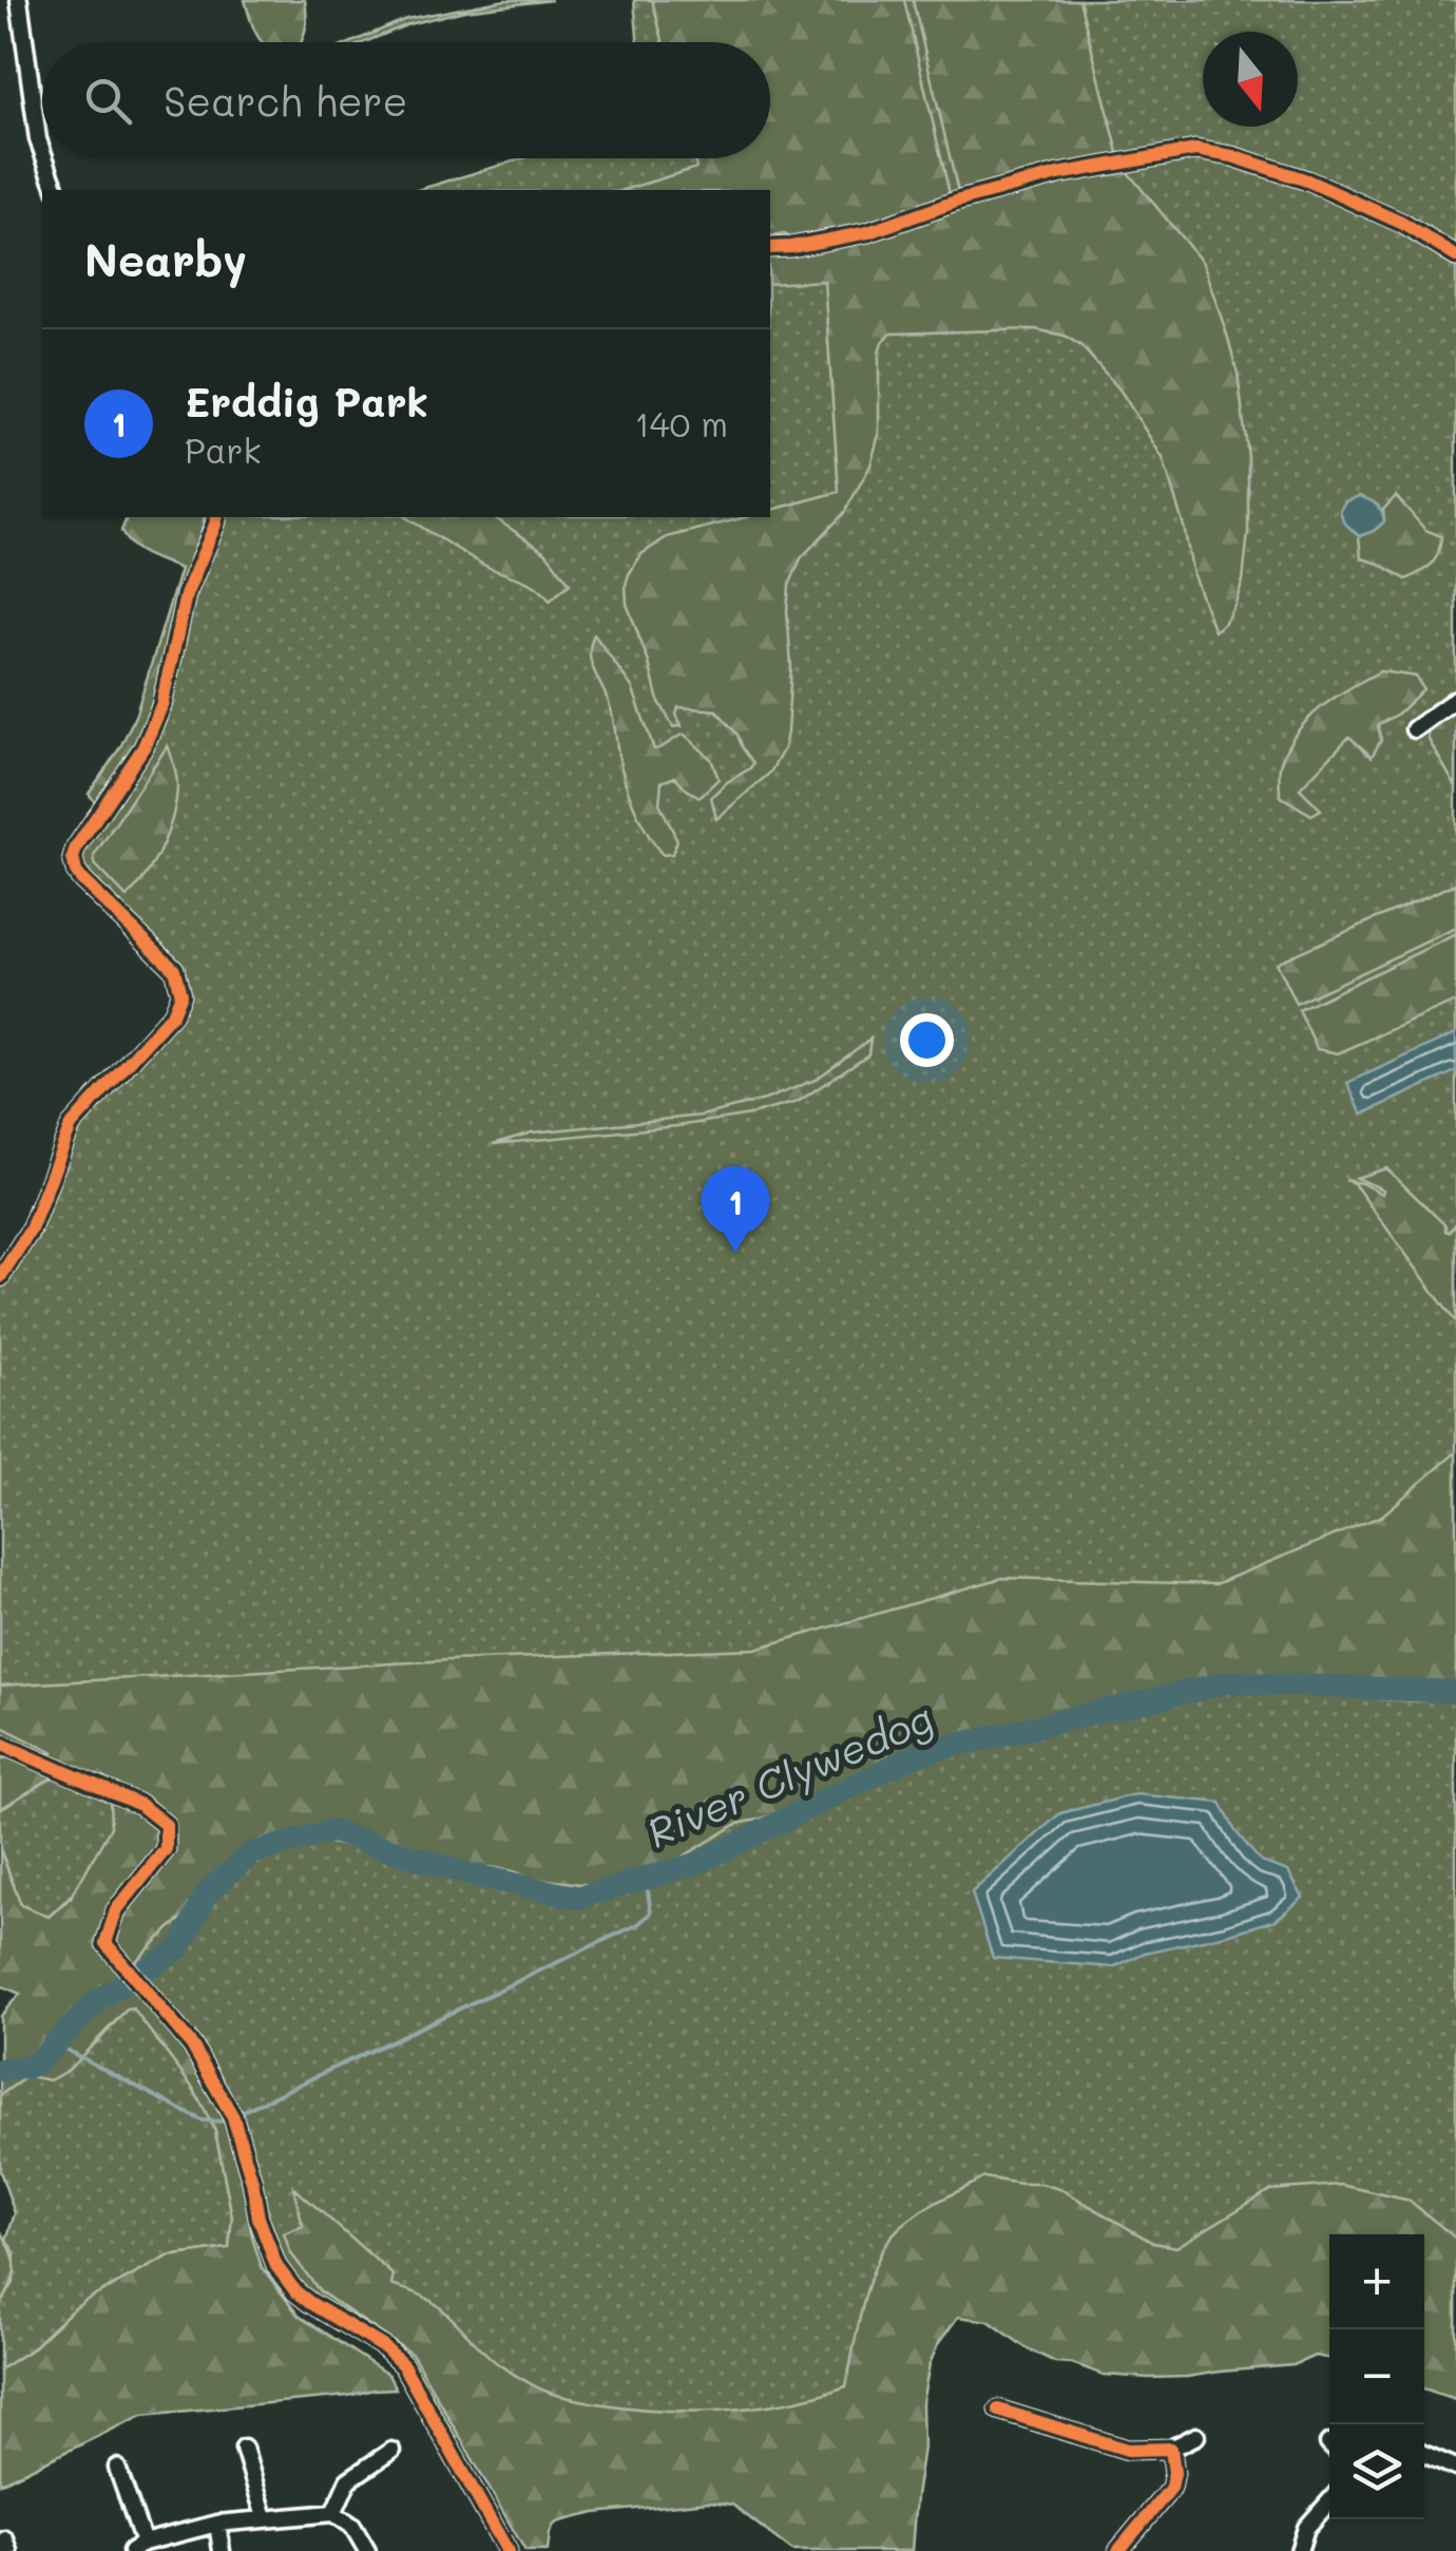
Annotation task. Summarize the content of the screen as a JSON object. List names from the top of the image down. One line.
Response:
{"water":["River Clywedog"],"north":"bottom","page":{"search":"Search here","heading":"Nearby","list":[{"mark":"1","name":"Erddig Park","note":"Park","value":"140 m"}],"pins":"1","map_buttons":["+","−"]}}
